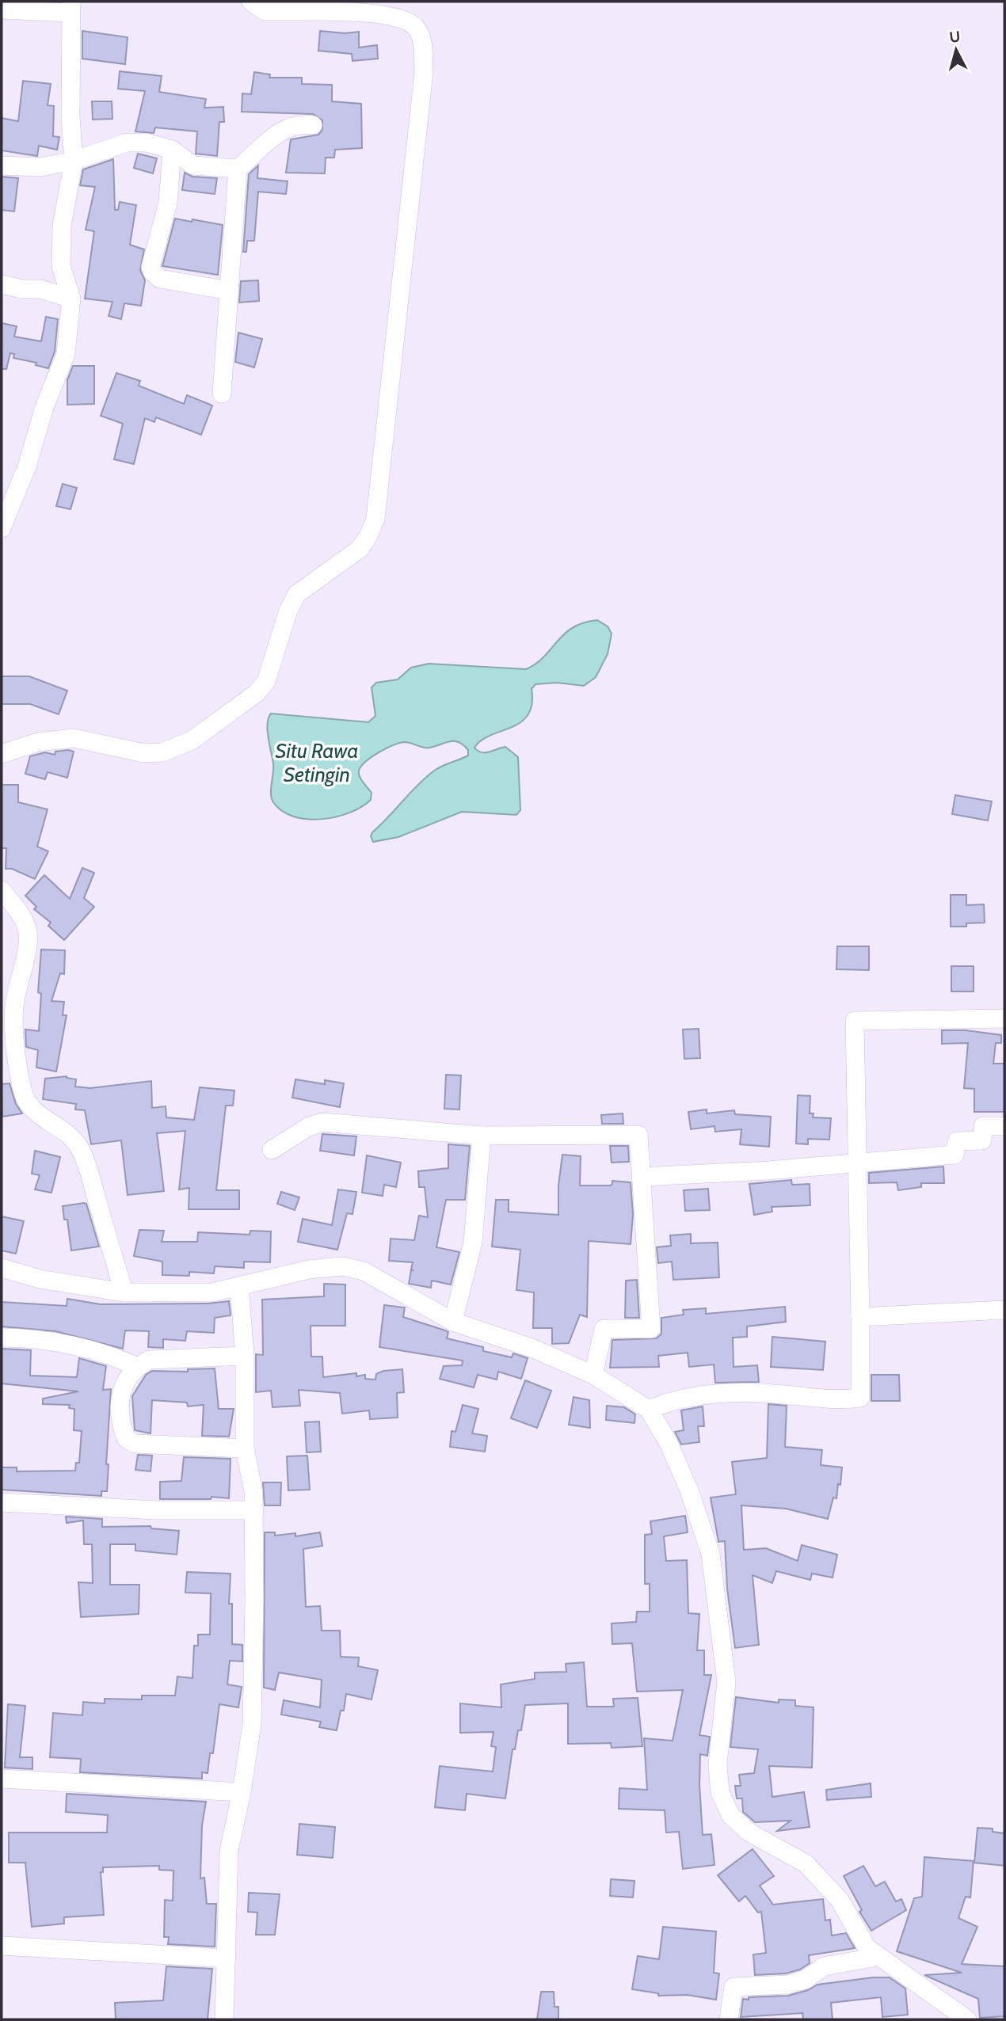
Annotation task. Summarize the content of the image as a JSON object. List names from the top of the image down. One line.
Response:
{"water":["Situ Rawa Setingin"],"north":"top"}
